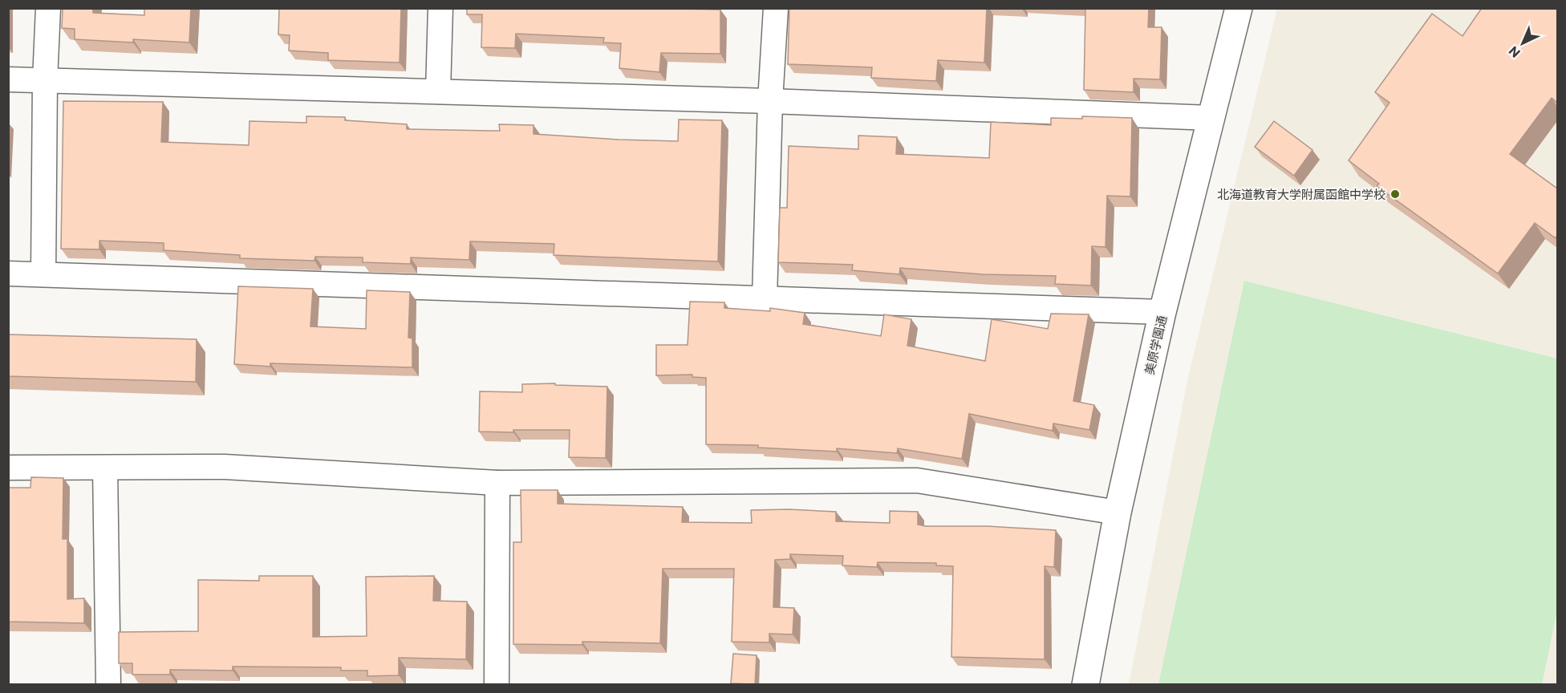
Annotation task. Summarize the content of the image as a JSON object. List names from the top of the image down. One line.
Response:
{"streets":{"street":["美原学園通"]},"places":["北海道教育大学附属函館中学校"],"north":"bottom left"}
